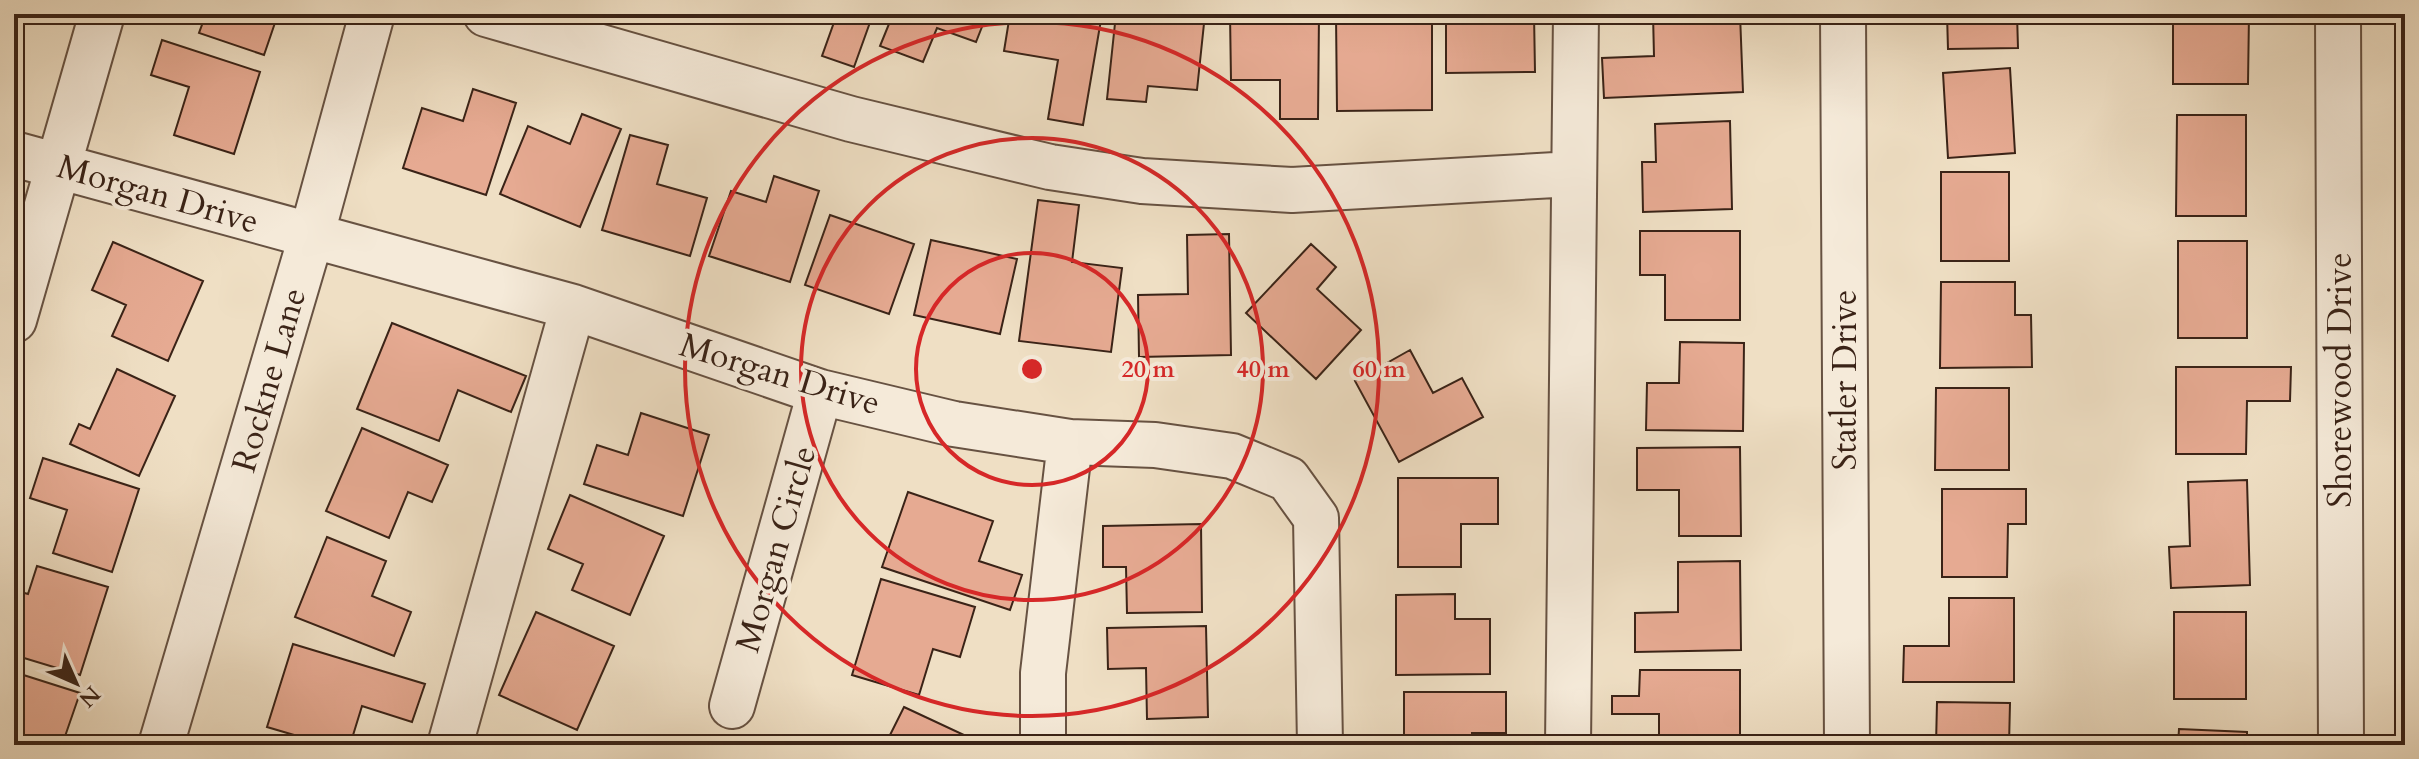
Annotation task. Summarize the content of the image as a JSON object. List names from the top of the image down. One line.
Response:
{"streets":{"street":["Morgan Drive","Rockne Lane","Statler Drive","Shorewood Drive","Morgan Circle"]},"crossings":[["Morgan Drive","Rockne Lane"],["Morgan Drive","Morgan Circle"]],"north":"bottom right","rings":["20 m","40 m","60 m"]}
